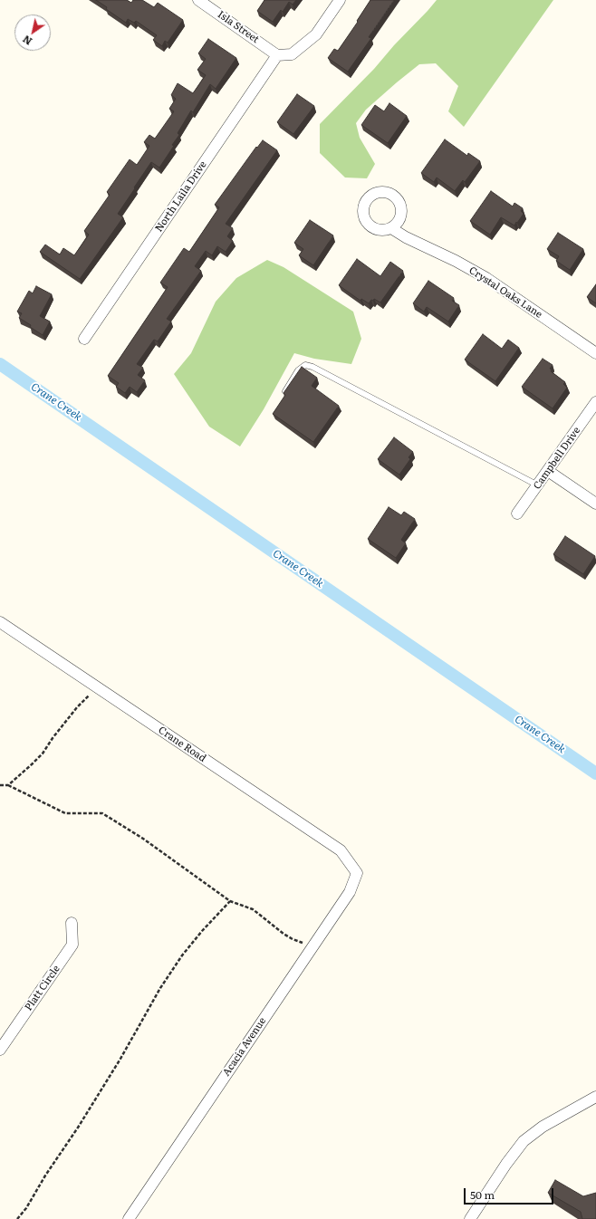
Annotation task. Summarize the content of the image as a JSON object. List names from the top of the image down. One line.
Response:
{"streets":{"street":["Isla Street","North Laila Drive","Crystal Oaks Lane","Campbell Drive","Crane Road","Platt Circle","Acacia Avenue"]},"crossings":[["Isla Street","North Laila Drive"],["Crane Road","Acacia Avenue"]],"water":["Crane Creek"],"scale_bar":"50 m","north":"bottom left"}
